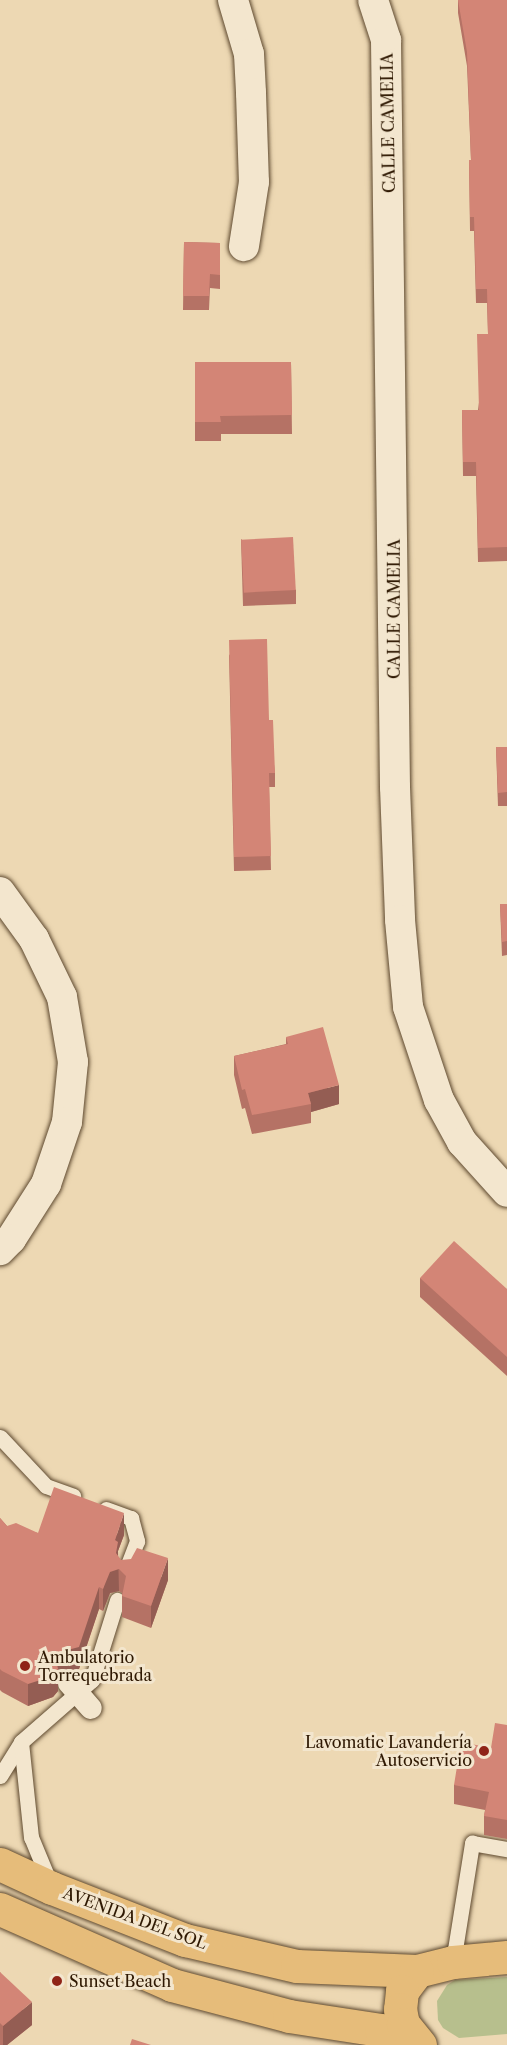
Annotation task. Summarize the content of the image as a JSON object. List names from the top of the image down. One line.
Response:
{"streets":{"main road":["AVENIDA DEL SOL"],"street":["CALLE CAMELIA"]},"places":["Ambulatorio Torrequebrada","Lavomatic Lavandería Autoservicio","Sunset Beach"]}
